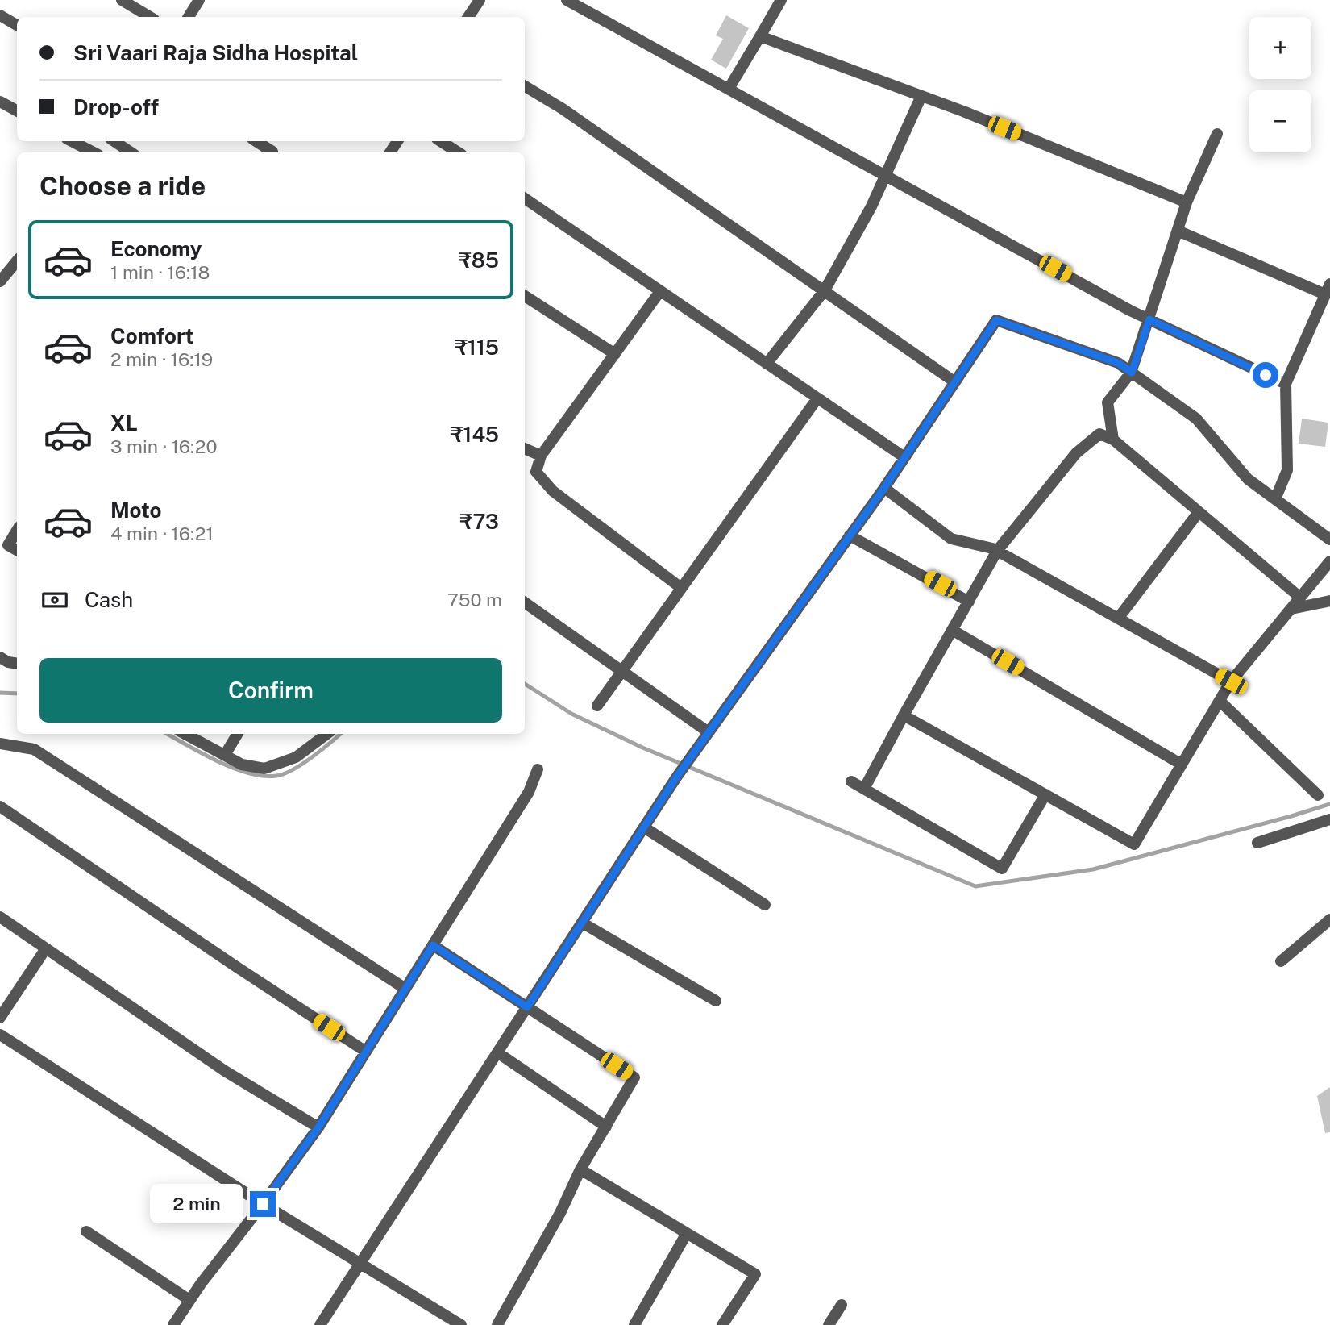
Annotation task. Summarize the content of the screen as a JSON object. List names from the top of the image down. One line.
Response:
{"page":{"map_buttons":["+","−"],"banner":["Sri Vaari Raja Sidha Hospital","Drop-off"],"heading":"Choose a ride","list":[{"name":"Economy","note":"1 min · 16:18","value":"₹85"},{"name":"Comfort","note":"2 min · 16:19","value":"₹115"},{"name":"XL","note":"3 min · 16:20","value":"₹145"},{"name":"Moto","note":"4 min · 16:21","value":"₹73"}],"pay":["Cash","750 m"],"buttons":"Confirm","bubble":"2 min"}}
